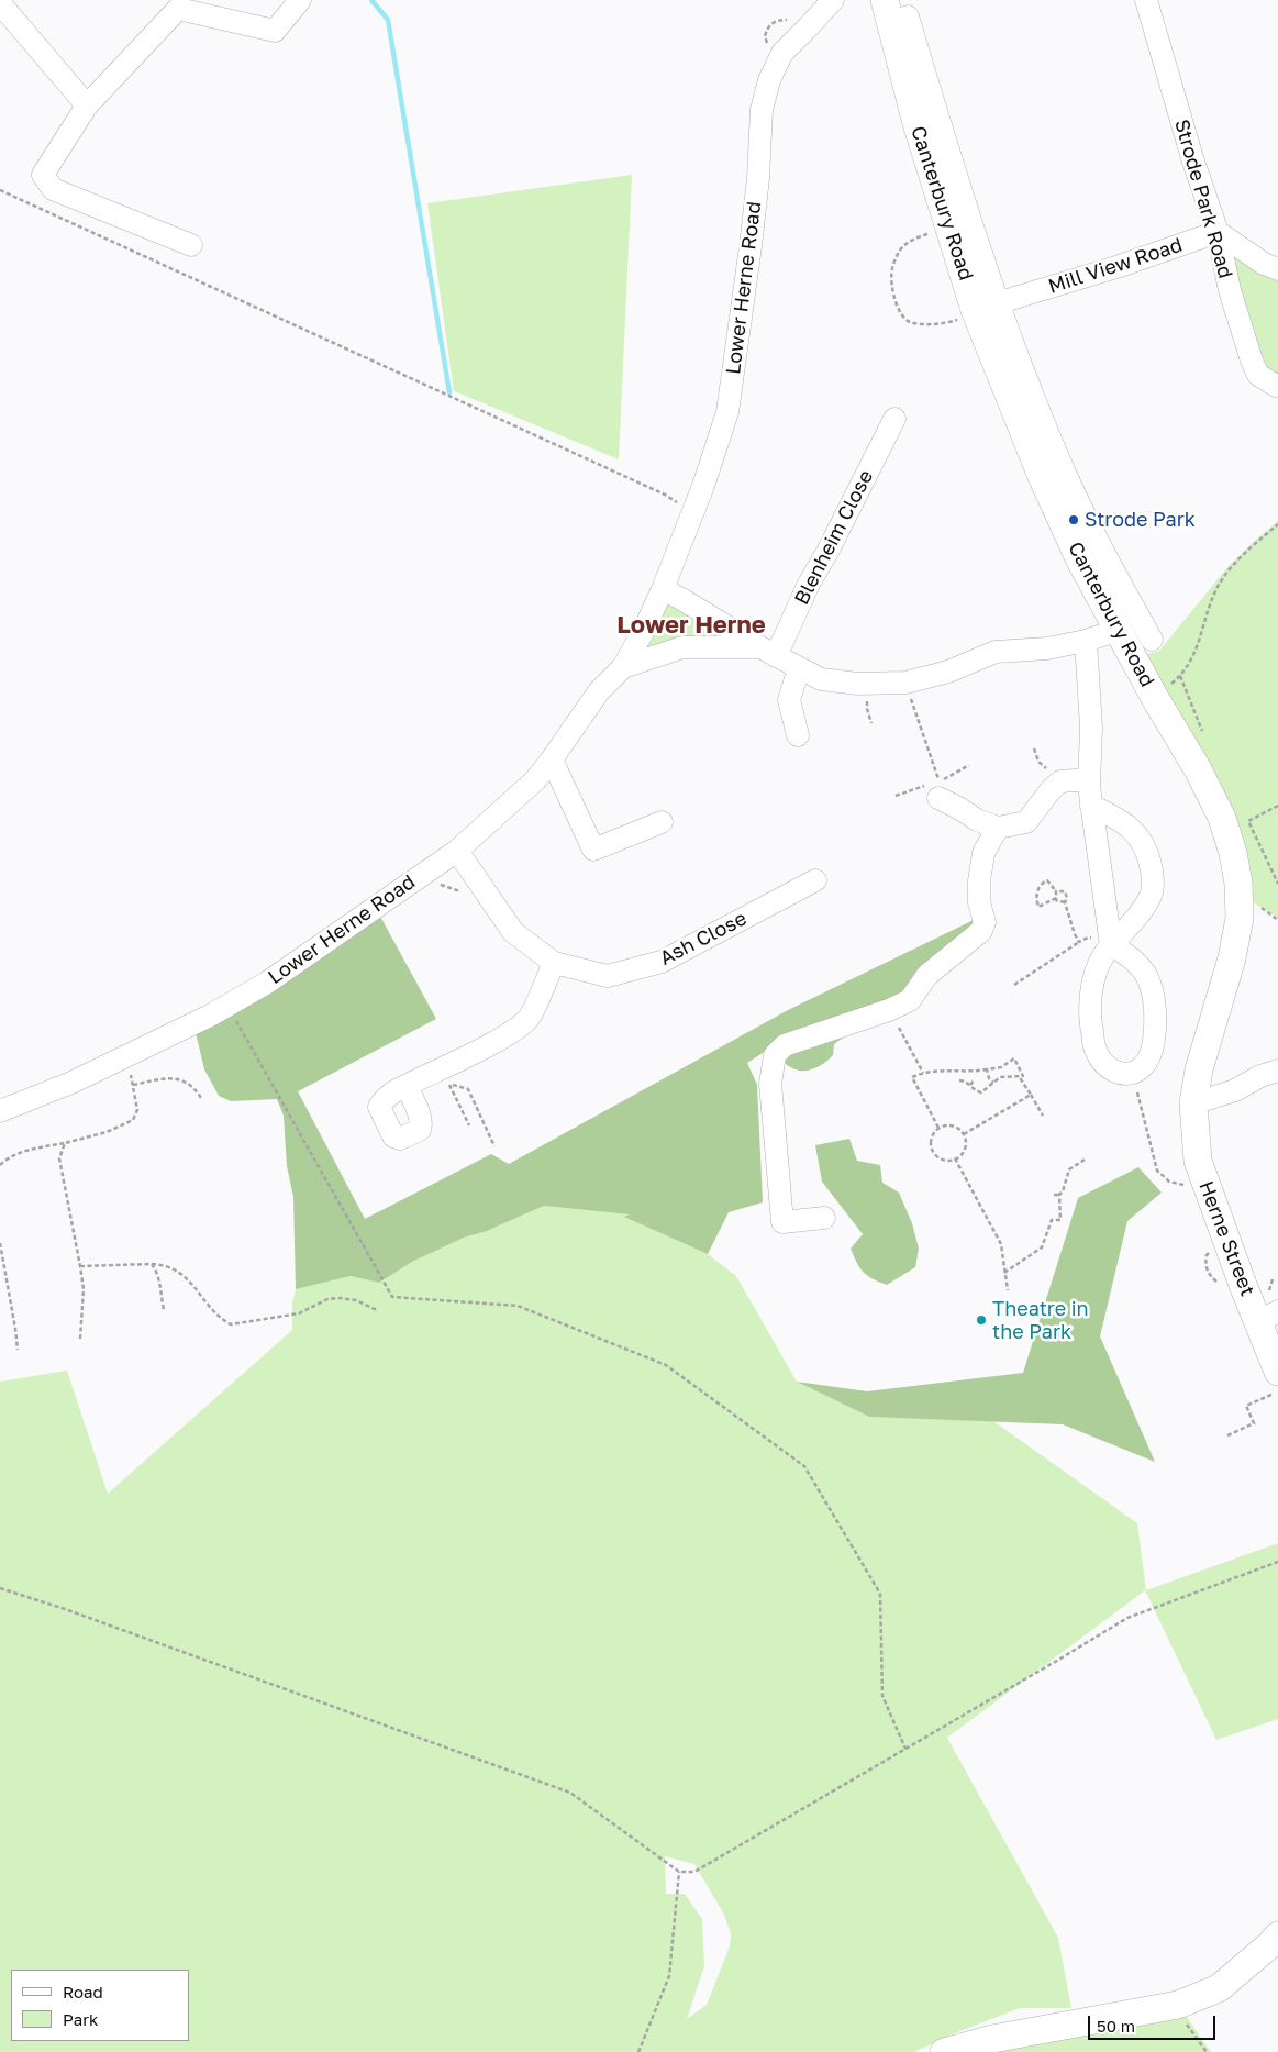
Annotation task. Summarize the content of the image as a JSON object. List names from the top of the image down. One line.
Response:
{"streets":{"main road":["Canterbury Road","Herne Street"],"street":["Strode Park Road","Mill View Road","Lower Herne Road","Blenheim Close","Ash Close"]},"crossings":[["Strode Park Road","Mill View Road"],["Canterbury Road","Mill View Road"],["Canterbury Road","Lower Herne Road"],["Canterbury Road","Herne Street"],["Lower Herne Road","Blenheim Close"],["Lower Herne Road","Ash Close"]],"districts":["Lower Herne"],"places":["Strode Park","Theatre in the Park"],"legend":["Road","Park"],"scale_bar":"50 m"}
